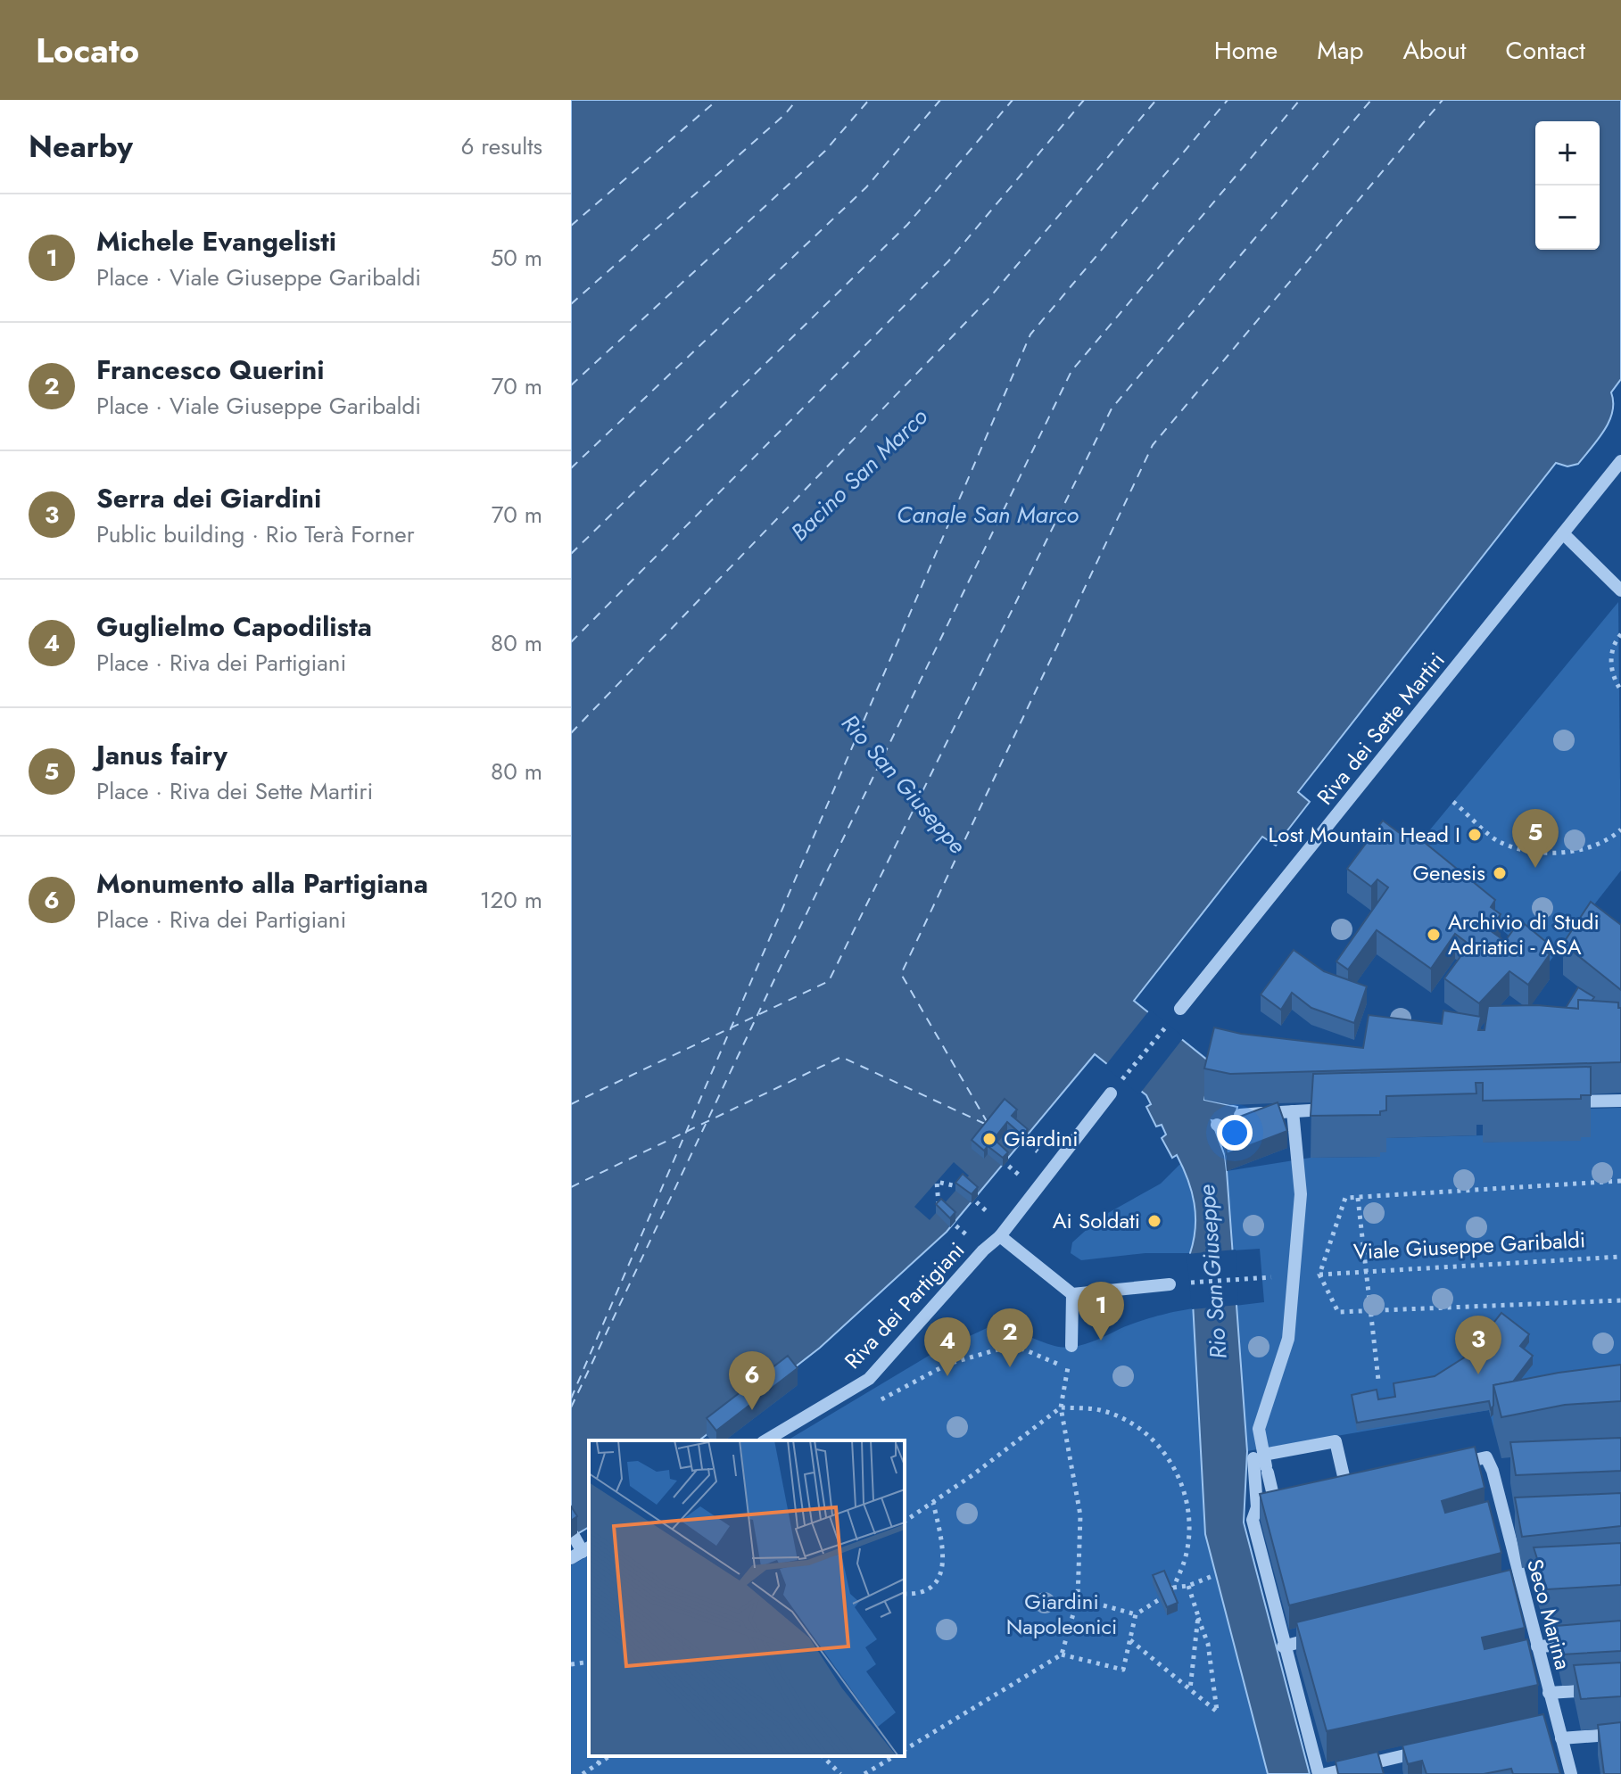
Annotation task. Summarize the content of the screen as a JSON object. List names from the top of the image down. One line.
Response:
{"streets":{"street":["Riva dei Sette Martiri","Riva dei Partigiani","Seco Marina"],"path":["Viale Giuseppe Garibaldi"]},"water":["Bacino San Marco","Canale San Marco","Rio San Giuseppe"],"parks":["Giardini Napoleonici"],"places":["Lost Mountain Head I","Genesis","Archivio di Studi Adriatici - ASA","Giardini","Ai Soldati"],"page":{"header":"Locato","nav":["Home","Map","About","Contact"],"heading":["Nearby","6 results"],"map_buttons":["+","−"],"list":[{"mark":"1","name":"Michele Evangelisti","note":"Place · Viale Giuseppe Garibaldi","value":"50 m"},{"mark":"2","name":"Francesco Querini","note":"Place · Viale Giuseppe Garibaldi","value":"70 m"},{"mark":"3","name":"Serra dei Giardini","note":"Public building · Rio Terà Forner","value":"70 m"},{"mark":"4","name":"Guglielmo Capodilista","note":"Place · Riva dei Partigiani","value":"80 m"},{"mark":"5","name":"Janus fairy","note":"Place · Riva dei Sette Martiri","value":"80 m"},{"mark":"6","name":"Monumento alla Partigiana","note":"Place · Riva dei Partigiani","value":"120 m"}],"pins":["5","1","2","3","4","6"]}}
